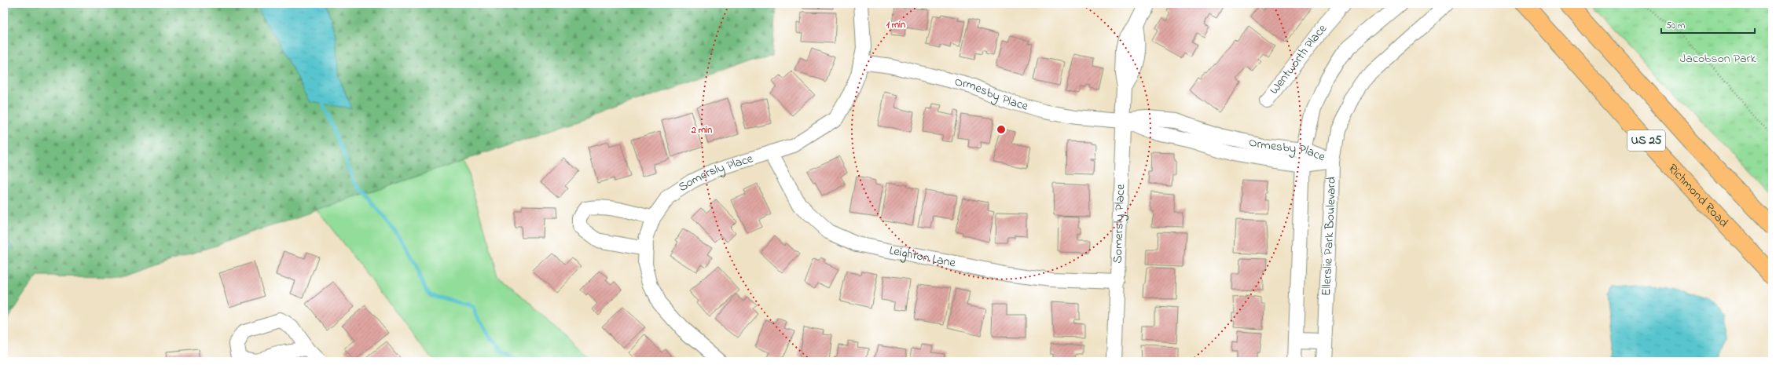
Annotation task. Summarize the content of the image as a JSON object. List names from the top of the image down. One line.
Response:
{"streets":{"highway":["US 25","Richmond Road"],"street":["Wentworth Place","Ormesby Place","Somersly Place","Ellerslie Park Boulevard","Leighton Lane"]},"crossings":[["Ormesby Place","Somersly Place"],["Ormesby Place","Ellerslie Park Boulevard"],["Somersly Place","Leighton Lane"]],"parks":["Jacobson Park"],"scale_bar":"50 m","rings":["1 min","2 min"]}
